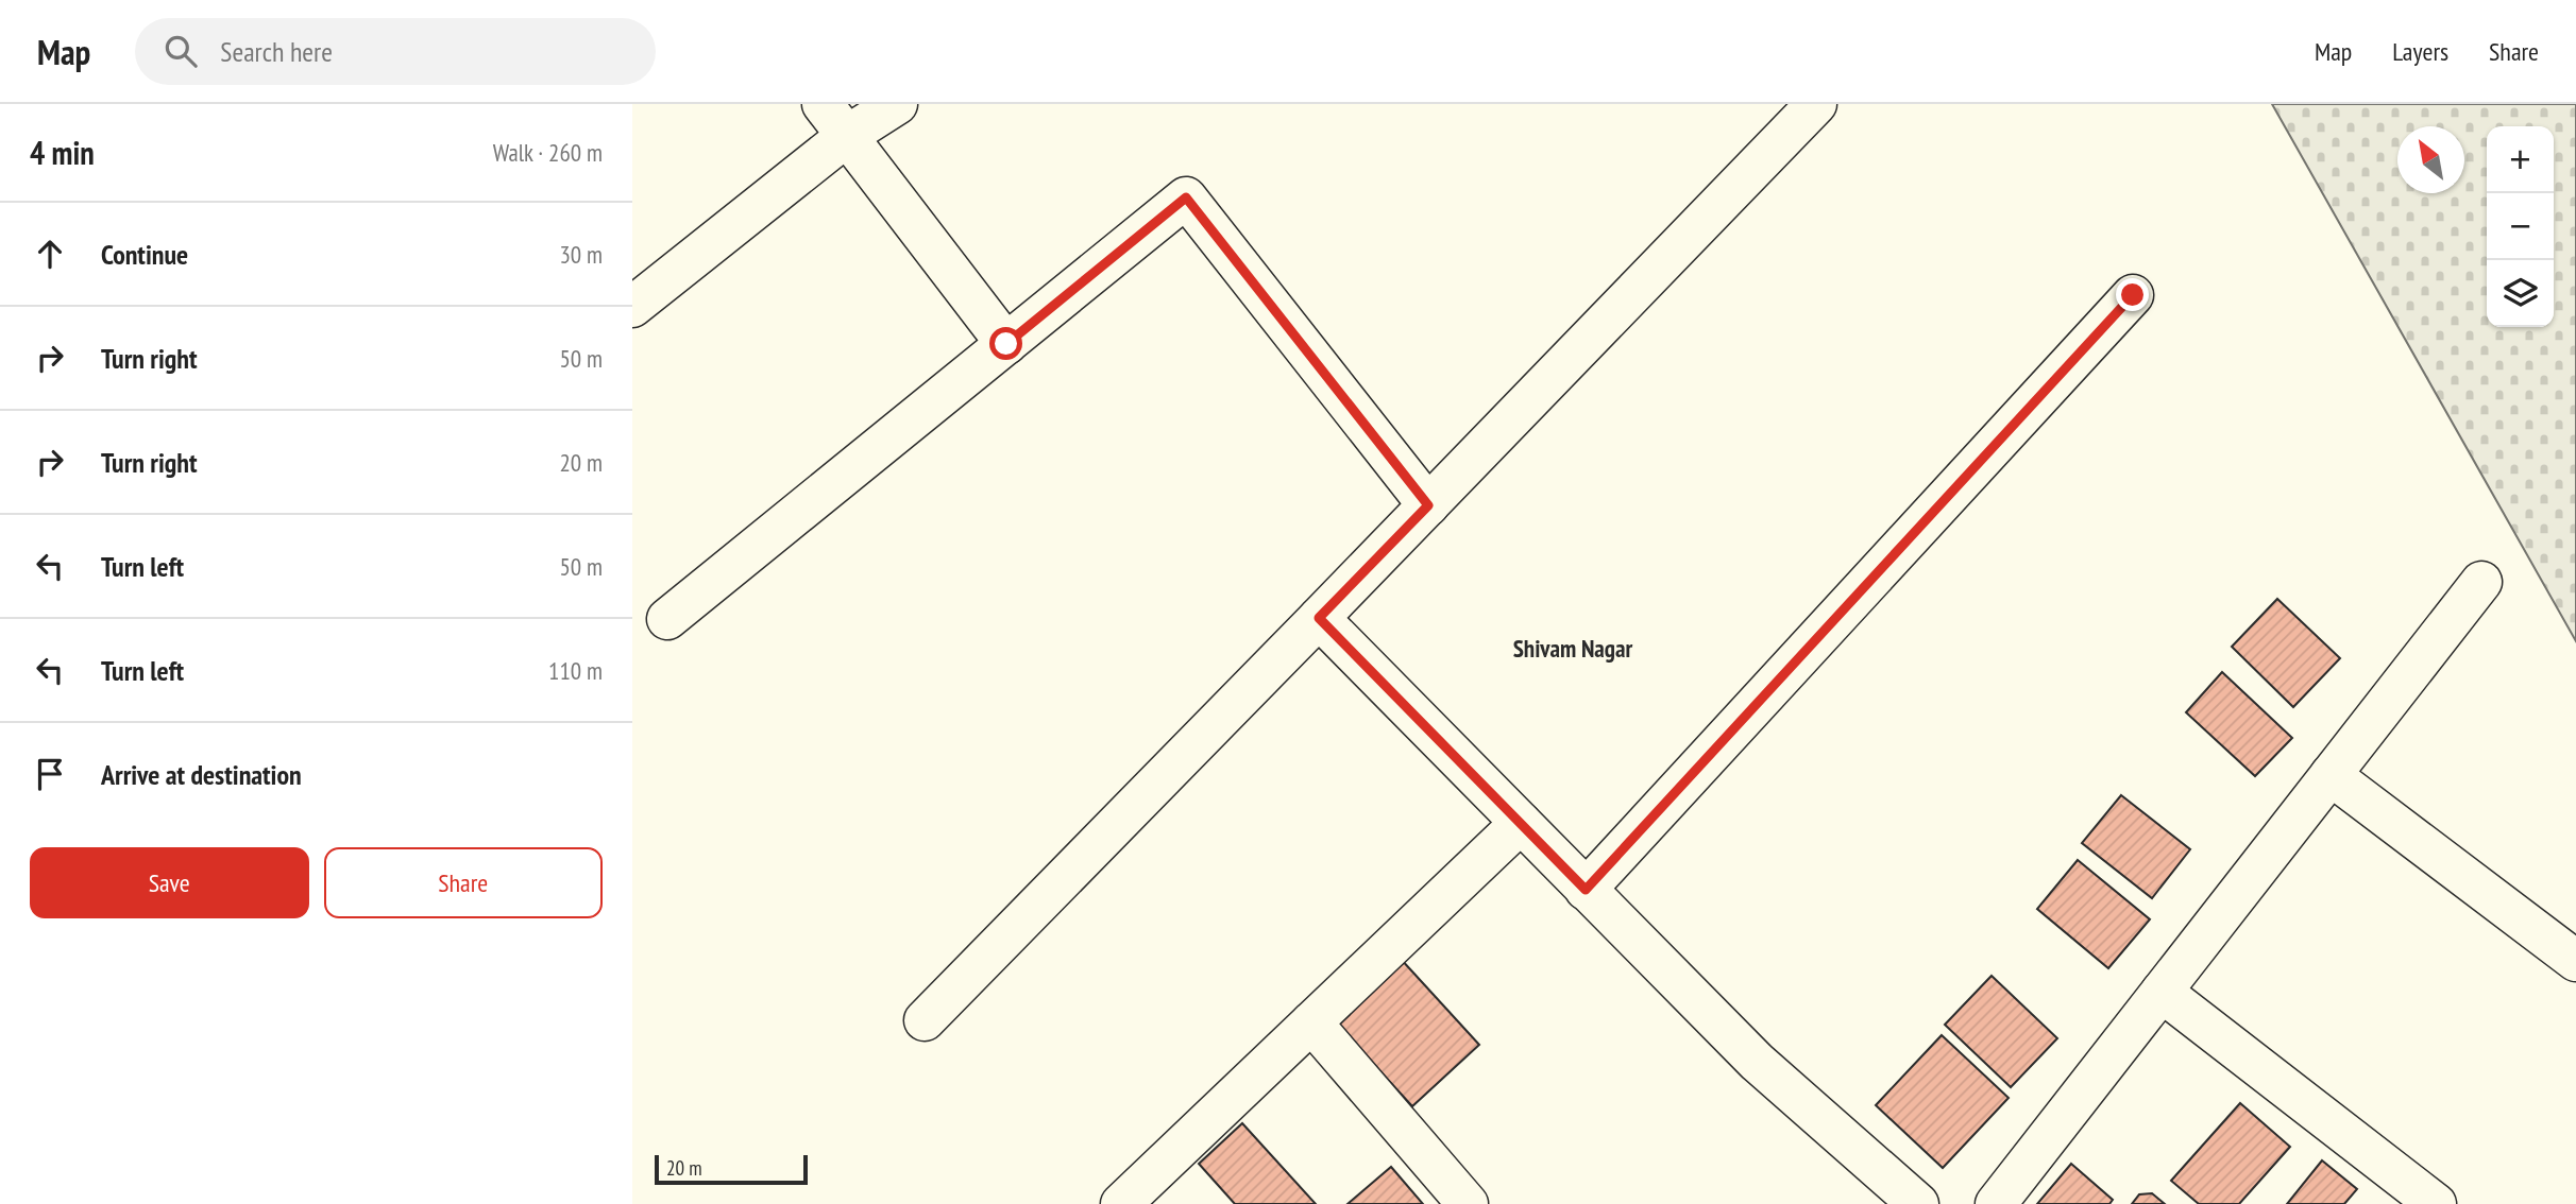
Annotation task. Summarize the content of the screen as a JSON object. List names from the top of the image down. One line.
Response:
{"districts":["Shivam Nagar"],"scale_bar":"20 m","north":"top left","page":{"header":"Map","search":"Search here","nav":["Map","Layers","Share"],"heading":["4 min","Walk · 260 m"],"map_buttons":["+","−"],"list":[["Continue","30 m"],["Turn right","50 m"],["Turn right","20 m"],["Turn left","50 m"],["Turn left","110 m"],"Arrive at destination"],"buttons":["Save","Share"],"scale":"20 m"}}
